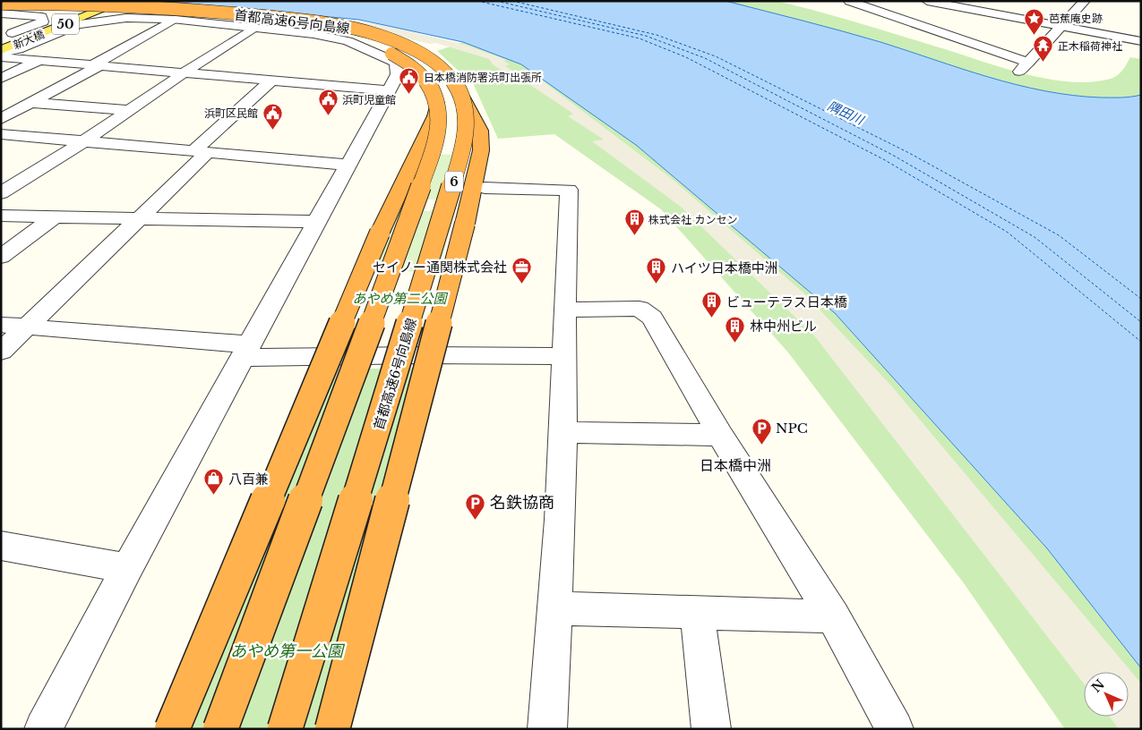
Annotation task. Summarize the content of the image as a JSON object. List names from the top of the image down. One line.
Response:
{"streets":{"highway":["首都高速6号向島線","6"],"main road":["50","新大橋"]},"crossings":[["首都高速6号向島線","6"]],"districts":["日本橋中洲"],"water":["隅田川"],"parks":["あやめ第二公園","あやめ第一公園"],"places":{"place":["芭蕉庵史跡"],"temple":["正木稲荷神社"],"public building":["日本橋消防署浜町出張所","浜町児童館","浜町区民館"],"building":["株式会社 カンセン","ハイツ日本橋中洲","ビューテラス日本橋","林中州ビル"],"office":["セイノー通関株式会社"],"parking":["NPC","名鉄協商"],"shop":["八百兼"]},"north":"top left"}
